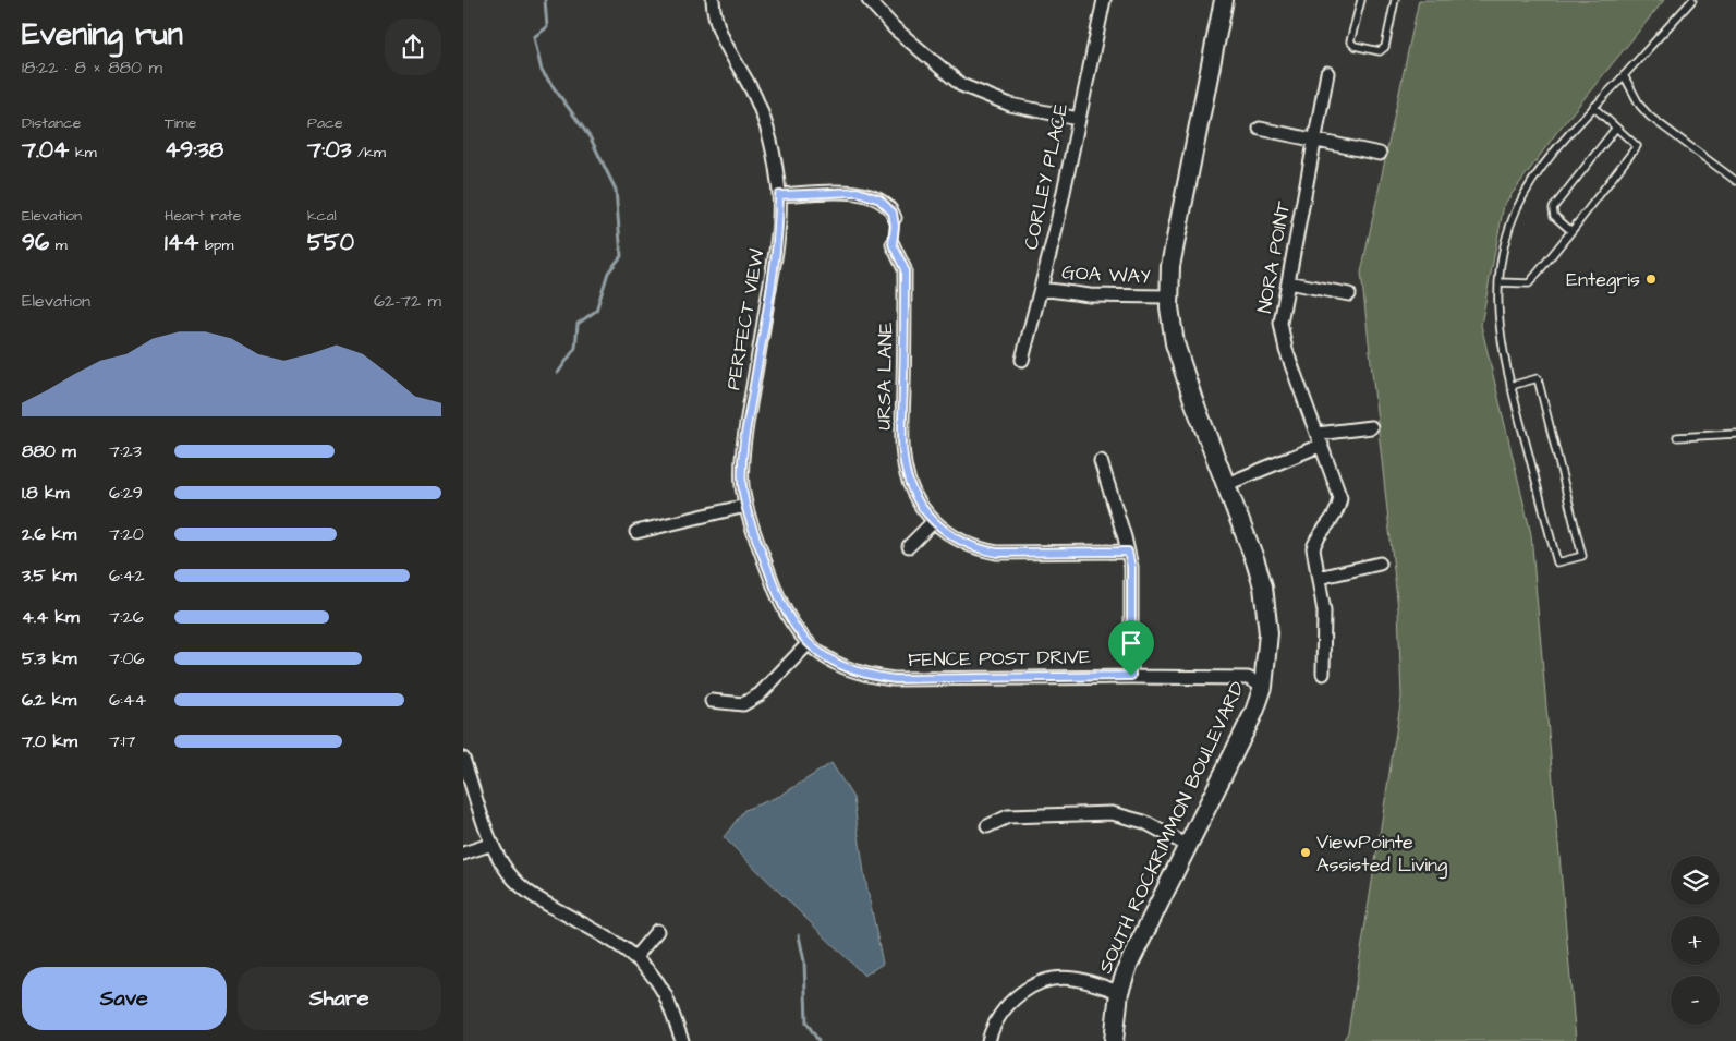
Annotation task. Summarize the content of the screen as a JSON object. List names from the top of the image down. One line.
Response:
{"streets":{"main road":["SOUTH ROCKRIMMON BOULEVARD"],"street":["CORLEY PLACE","NORA POINT","GOA WAY","PERFECT VIEW","URSA LANE","FENCE POST DRIVE"]},"crossings":[["CORLEY PLACE","GOA WAY"],["GOA WAY","SOUTH ROCKRIMMON BOULEVARD"],["PERFECT VIEW","FENCE POST DRIVE"],["FENCE POST DRIVE","SOUTH ROCKRIMMON BOULEVARD"]],"places":["Entegris","ViewPointe Assisted Living"],"page":{"heading":["Evening run","18:22 · 8 × 880 m"],"stats":[["Distance","7.04 km"],["Time","49:38"],["Pace","7:03 /km"],["Elevation","96 m"],["Heart rate","144 bpm"],["kcal","550"]],"chart":["Elevation","62–72 m"],"list":[{"name":"880 m","note":"7:23"},{"name":"1.8 km","note":"6:29"},{"name":"2.6 km","note":"7:20"},{"name":"3.5 km","note":"6:42"},{"name":"4.4 km","note":"7:26"},{"name":"5.3 km","note":"7:06"},{"name":"6.2 km","note":"6:44"},{"name":"7.0 km","note":"7:17"}],"map_buttons":["+","−"],"buttons":["Save","Share"]}}
